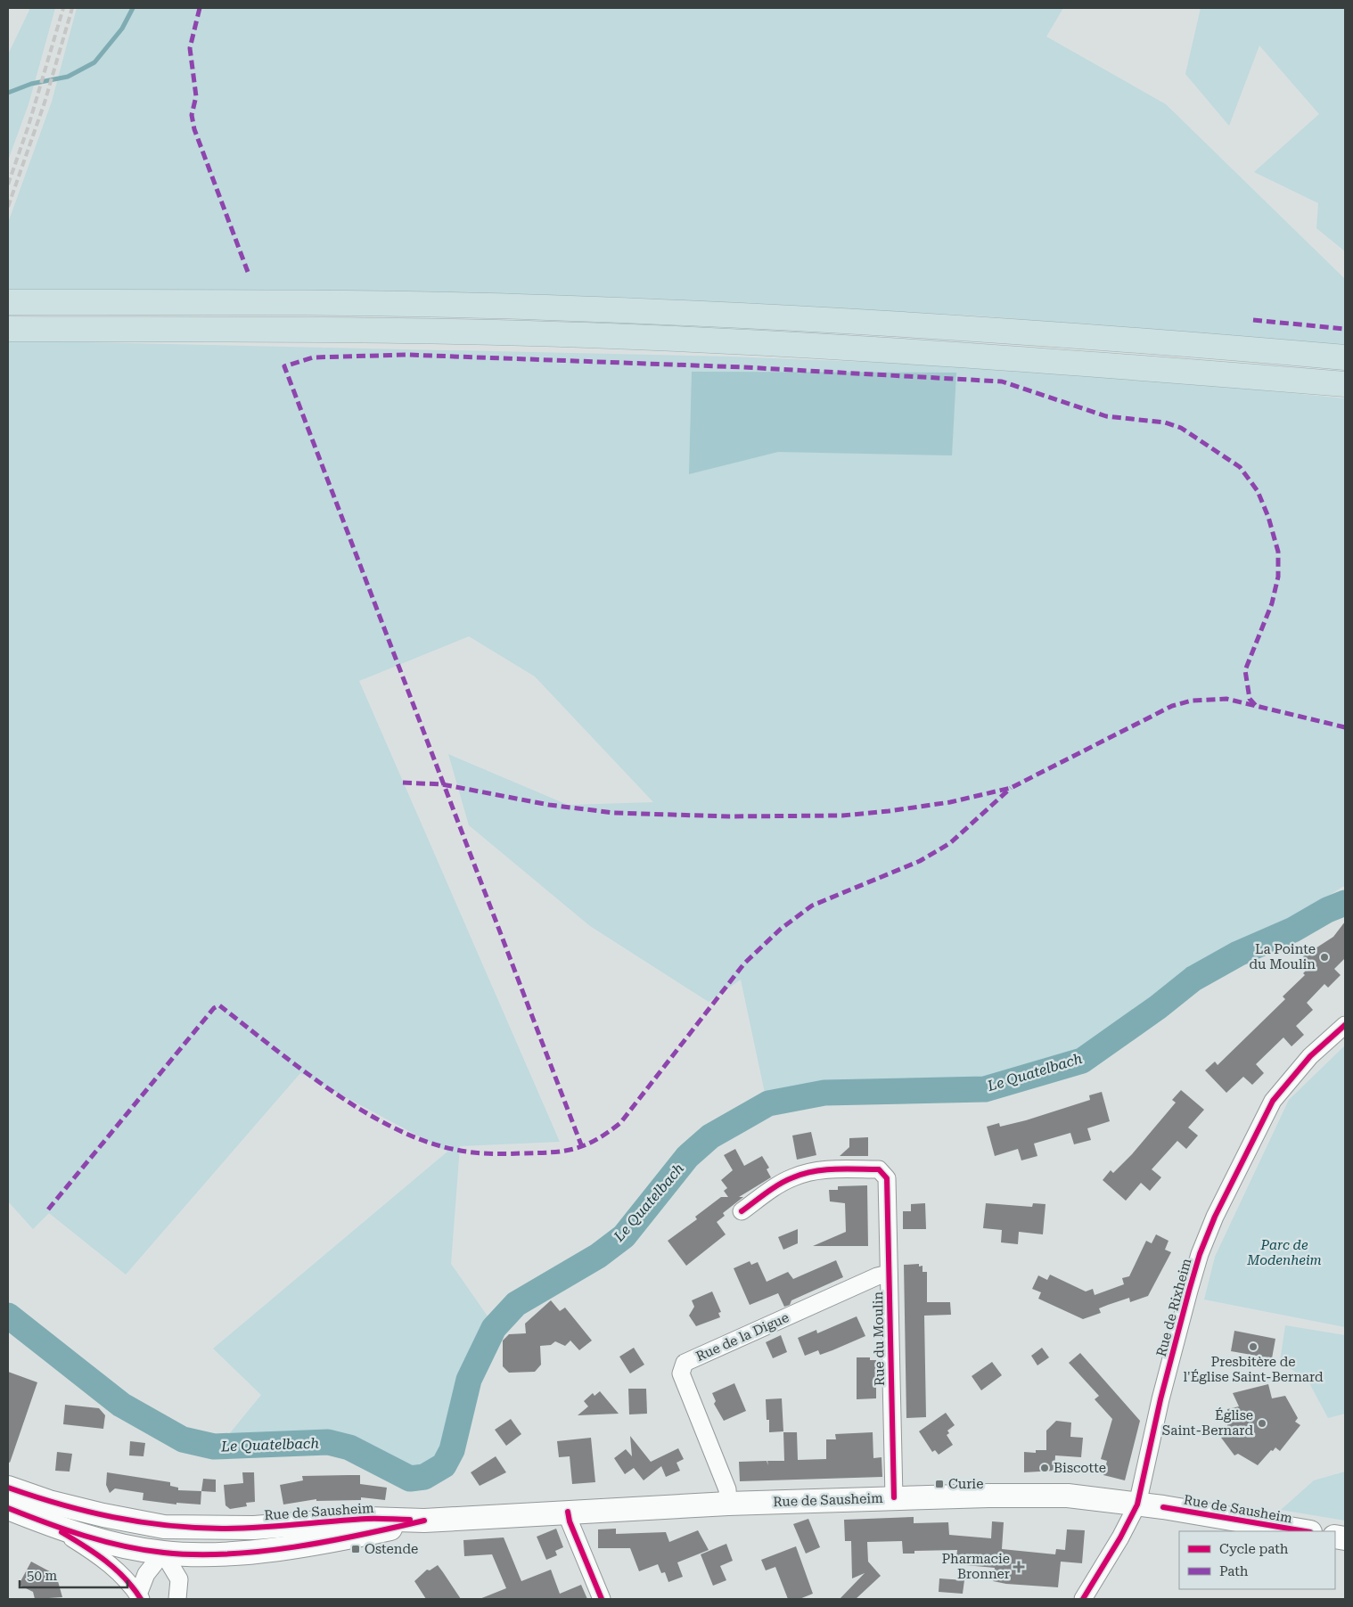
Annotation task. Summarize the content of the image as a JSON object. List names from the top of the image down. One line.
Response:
{"streets":{"main road":["Rue de Sausheim"],"street":["Rue de Rixheim","Rue de la Digue","Rue du Moulin"]},"crossings":[["Rue de Rixheim","Rue de Sausheim"],["Rue de la Digue","Rue du Moulin"],["Rue de la Digue","Rue de Sausheim"],["Rue du Moulin","Rue de Sausheim"]],"water":["Le Quatelbach"],"parks":["Parc de Modenheim"],"places":{"other":["La Pointe du Moulin","Presbitère de l'Église Saint-Bernard","Église Saint-Bernard","Biscotte"],"transit":["Curie","Ostende"],"health":["Pharmacie Bronner"]},"legend":["Cycle path","Path"],"scale_bar":"50 m"}
